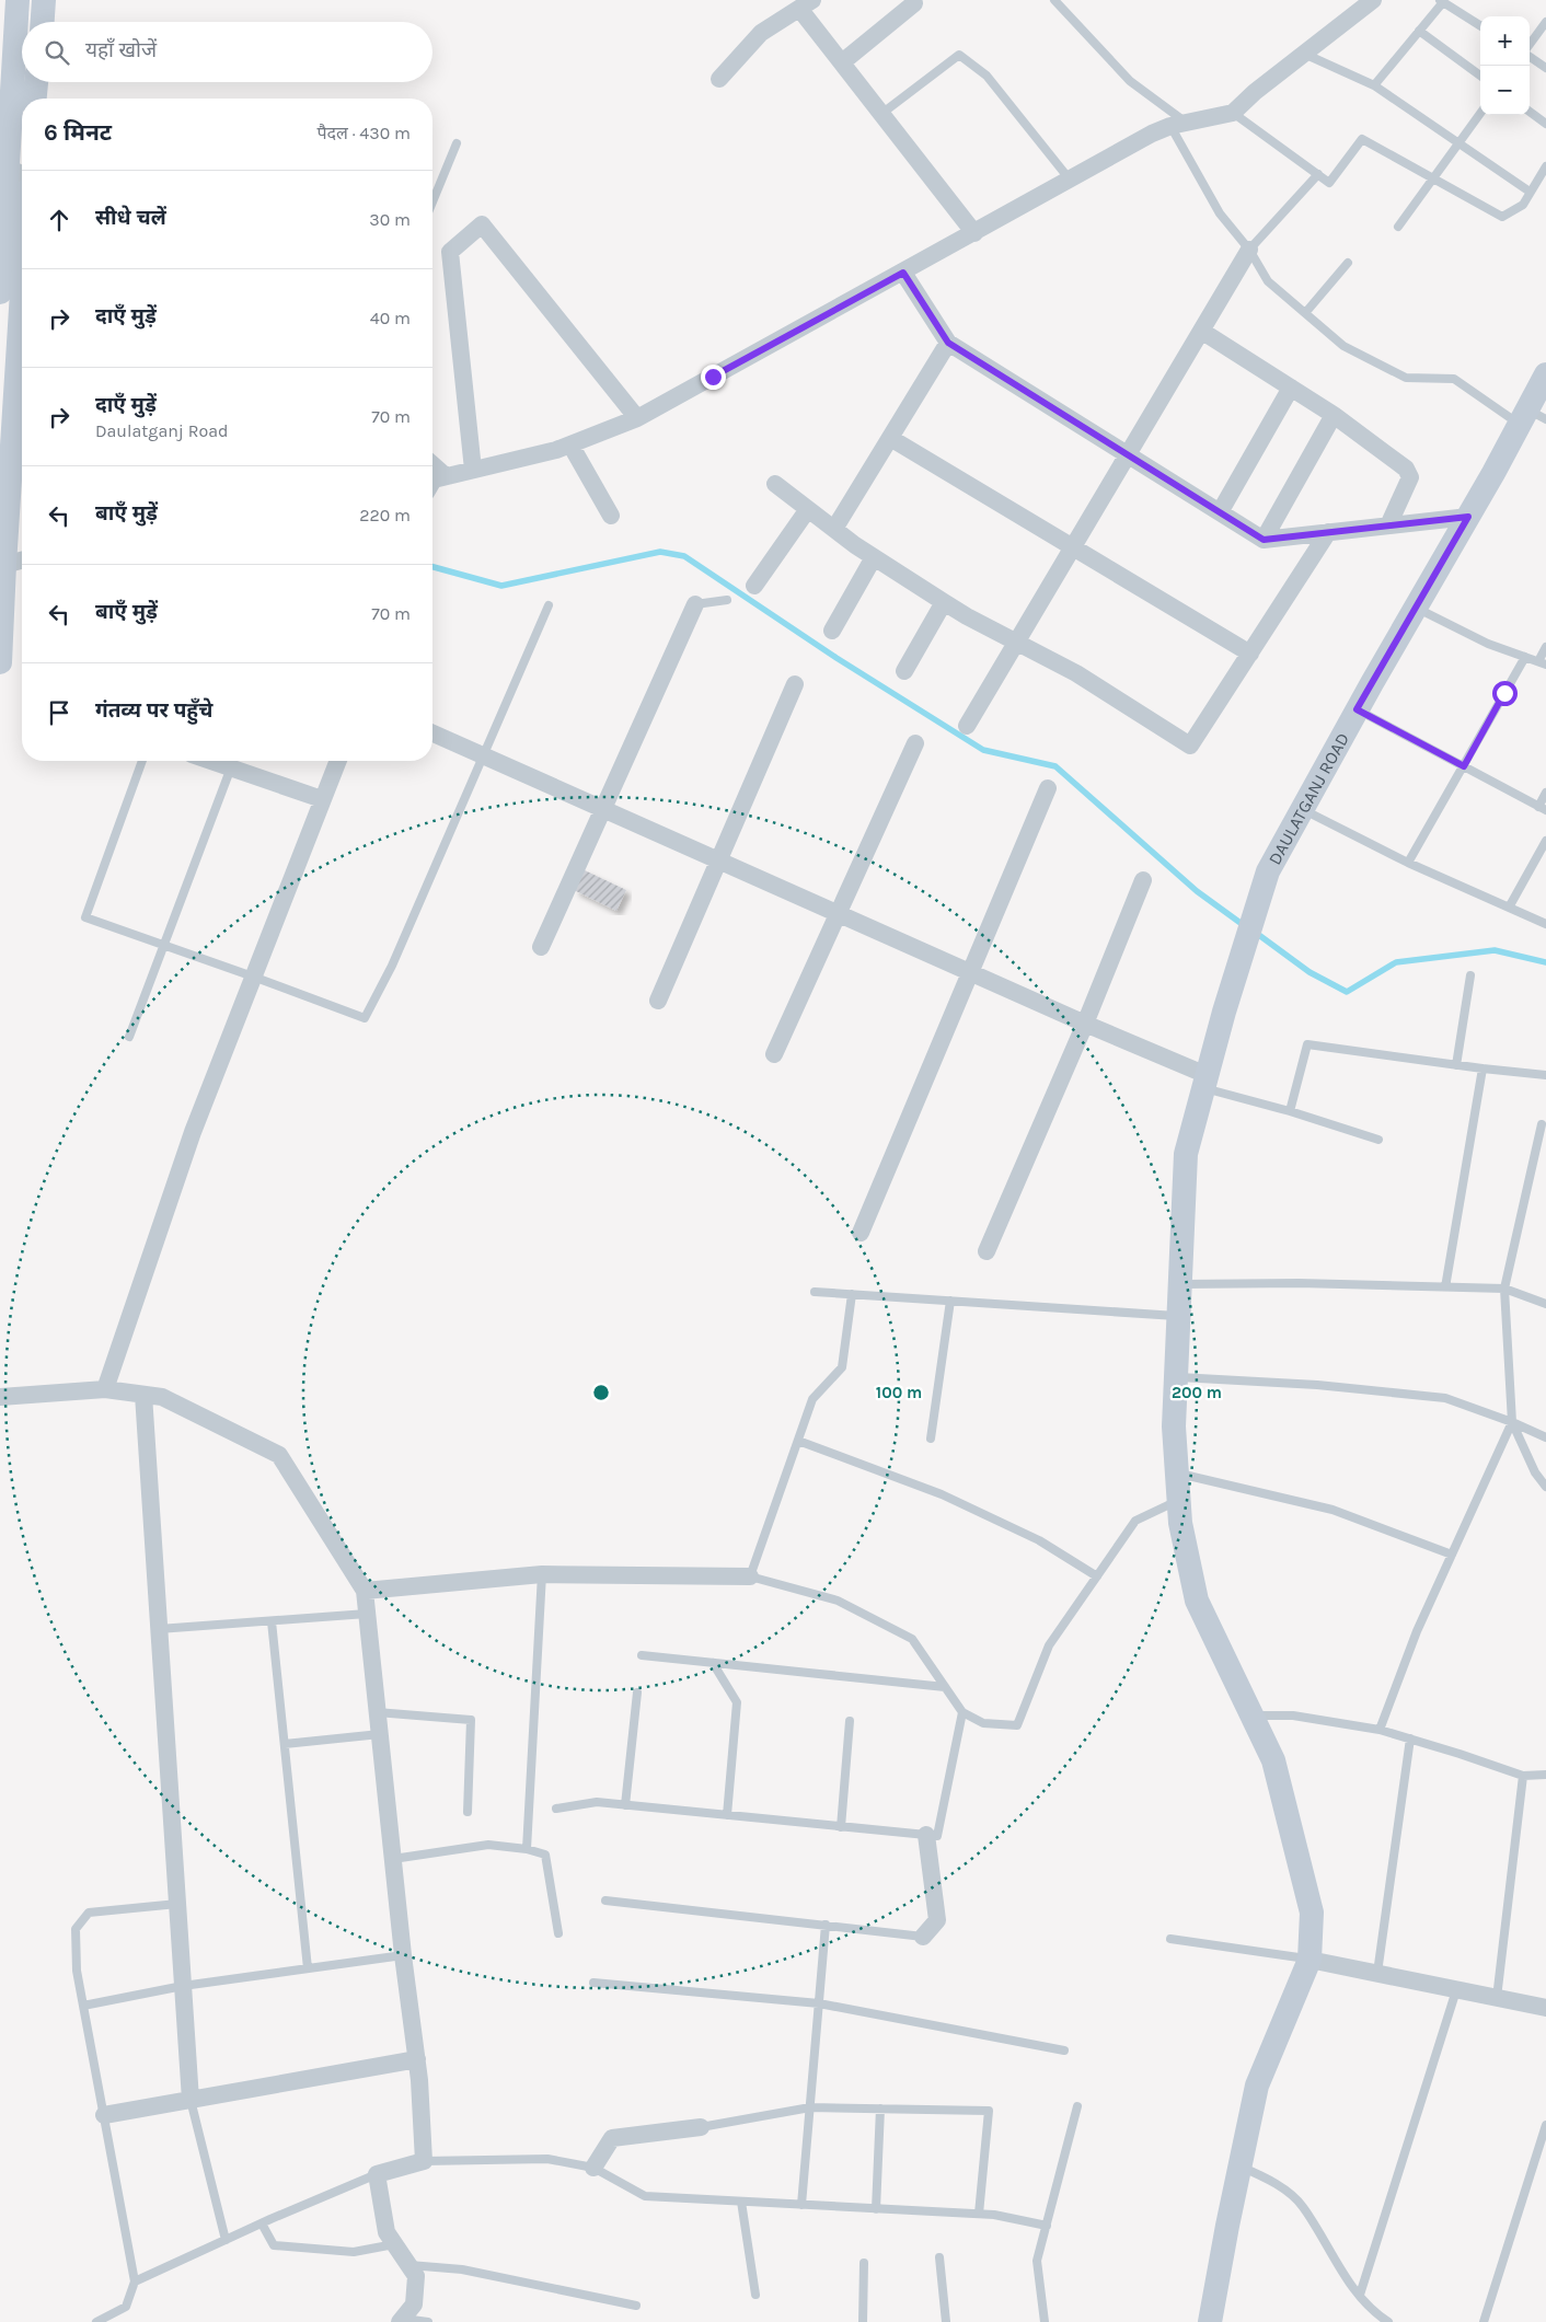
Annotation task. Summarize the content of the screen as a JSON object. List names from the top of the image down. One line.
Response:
{"streets":{"street":["DAULATGANJ ROAD"]},"page":{"map_buttons":["+","−"],"search":"यहाँ खोजें","heading":["6 मिनट","पैदल · 430 m"],"list":[["सीधे चलें","30 m"],["दाएँ मुड़ें","40 m"],["दाएँ मुड़ें","Daulatganj Road","70 m"],["बाएँ मुड़ें","220 m"],["बाएँ मुड़ें","70 m"],"गंतव्य पर पहुँचे"]},"rings":["100 m","200 m"]}
